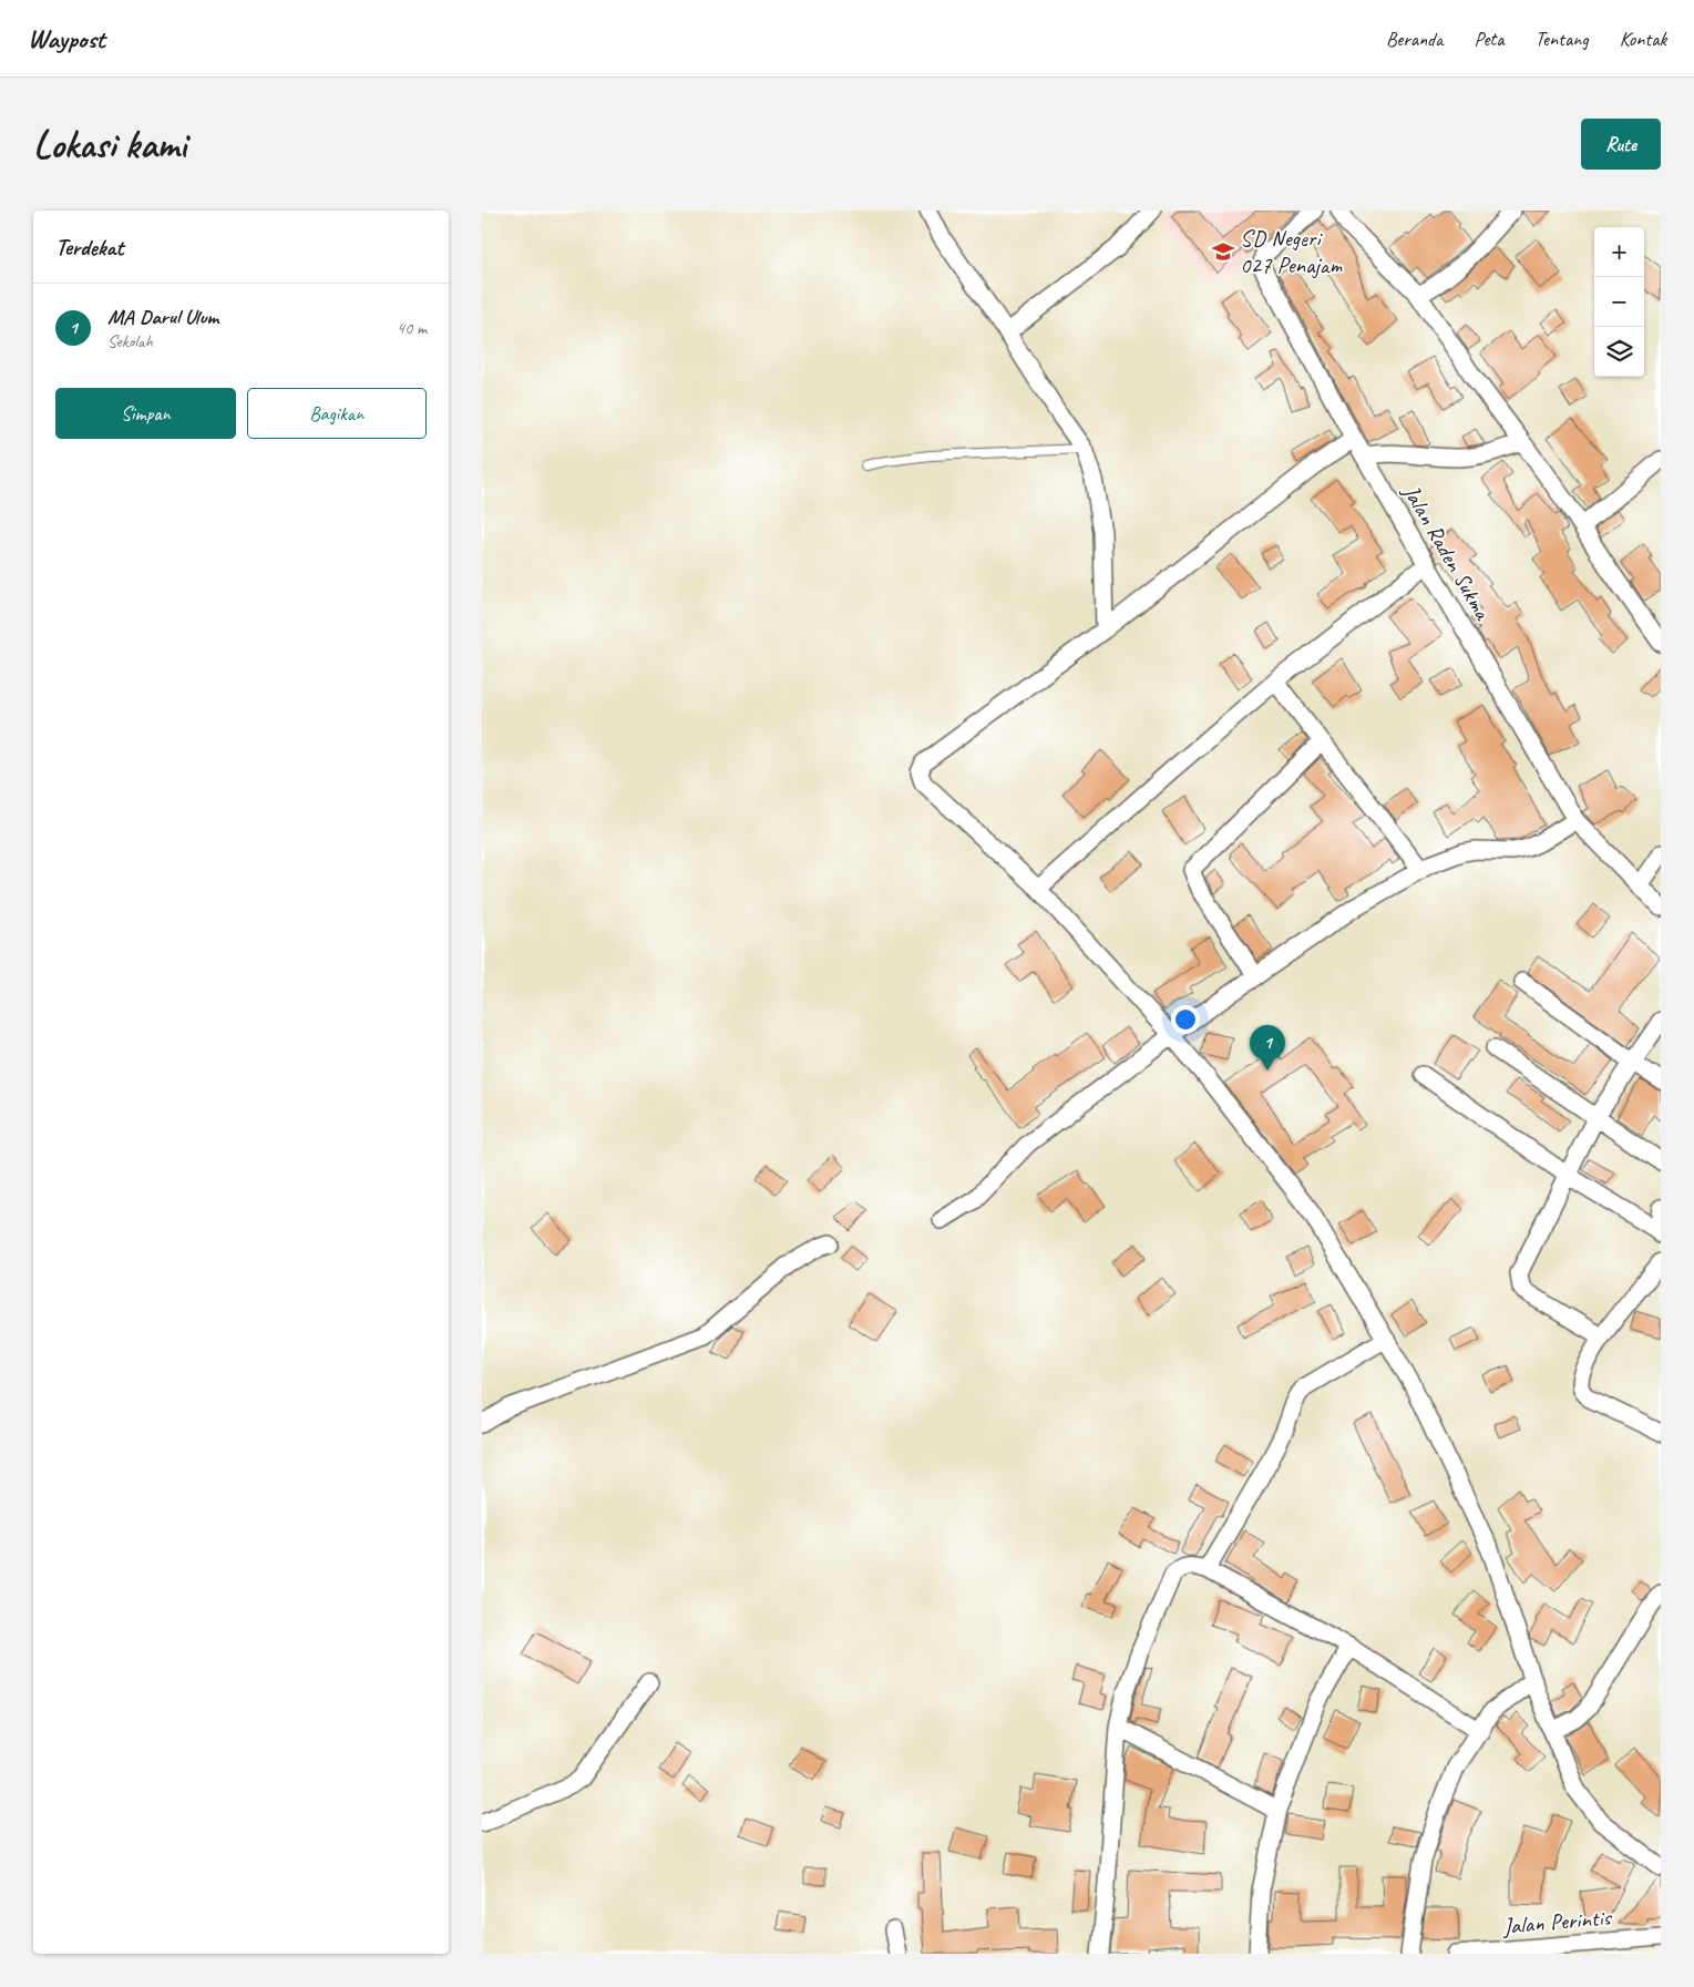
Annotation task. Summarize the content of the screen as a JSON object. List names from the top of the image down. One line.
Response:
{"streets":{"street":["Jalan Raden Sukma","Jalan Perintis"]},"places":{"school or university":["SD Negeri 027 Penajam"]},"page":{"header":"Waypost","nav":["Beranda","Peta","Tentang","Kontak"],"buttons":["Rute",["Simpan","Bagikan"]],"title":"Lokasi kami","heading":"Terdekat","map_buttons":["+","−"],"list":[{"mark":"1","name":"MA Darul Ulum","note":"Sekolah","value":"40 m"}],"pins":"1"}}
